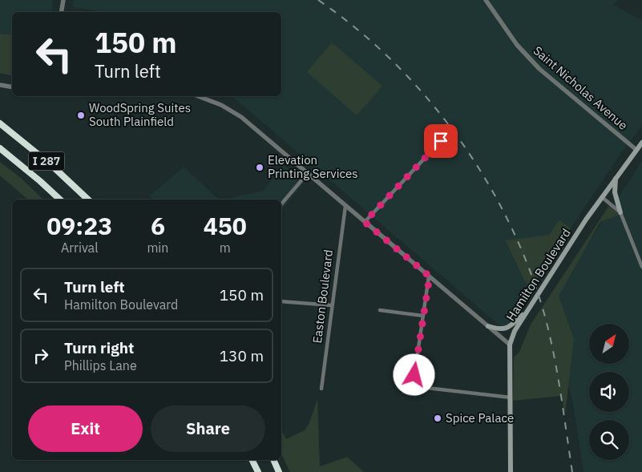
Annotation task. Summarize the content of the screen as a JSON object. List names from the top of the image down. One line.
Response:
{"streets":{"highway":["I 287"],"main road":["Hamilton Boulevard"],"street":["Saint Nicholas Avenue","Easton Boulevard"]},"crossings":[["Saint Nicholas Avenue","Hamilton Boulevard"]],"places":["WoodSpring Suites South Plainfield","Elevation Printing Services","Spice Palace"],"north":"top right","page":{"turn":["150 m","Turn left"],"eta":["09:23","Arrival","6","min","450","m"],"list":[{"name":"Turn left","note":"Hamilton Boulevard","value":"150 m"},{"name":"Turn right","note":"Phillips Lane","value":"130 m"}],"buttons":["Exit","Share"]}}
